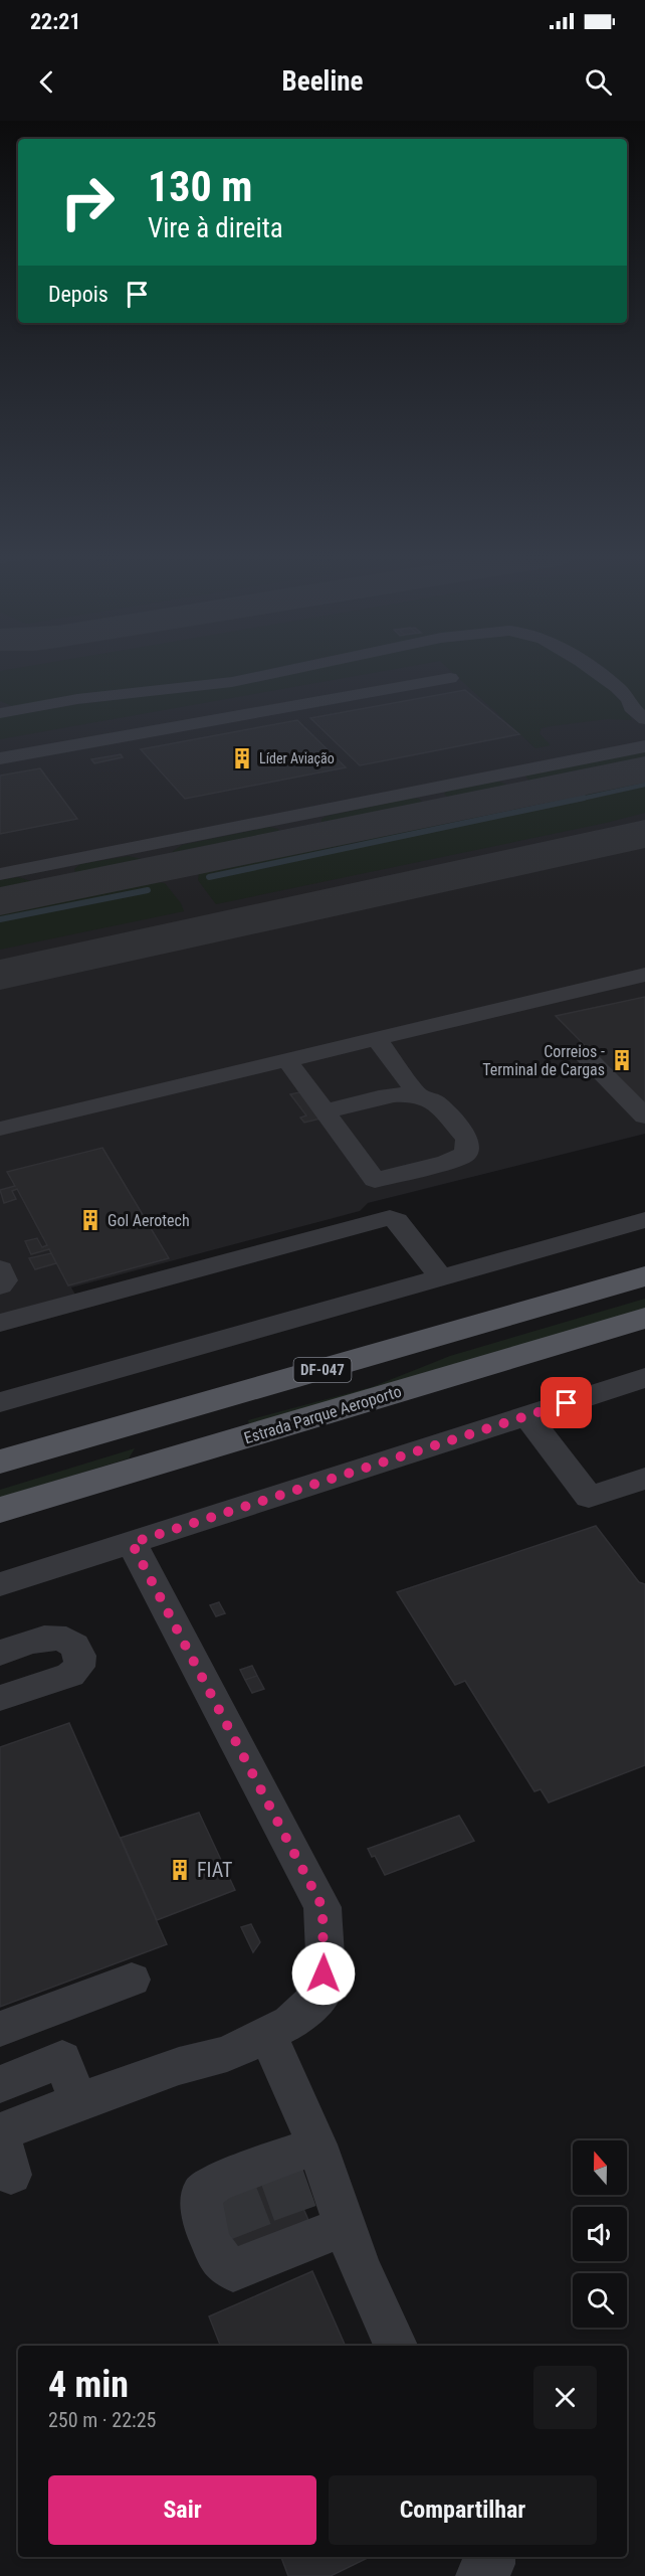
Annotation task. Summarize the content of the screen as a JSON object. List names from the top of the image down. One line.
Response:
{"streets":{"main road":["DF-047","Estrada Parque Aeroporto"]},"places":{"building":["Líder Aviação","Correios - Terminal de Cargas","Gol Aerotech","FIAT"]},"north":"top","page":{"status":"22:21","header":"Beeline","turn":["130 m","Vire à direita"],"then":"Depois","heading":["4 min","250 m · 22:25"],"buttons":["Sair","Compartilhar"]}}
